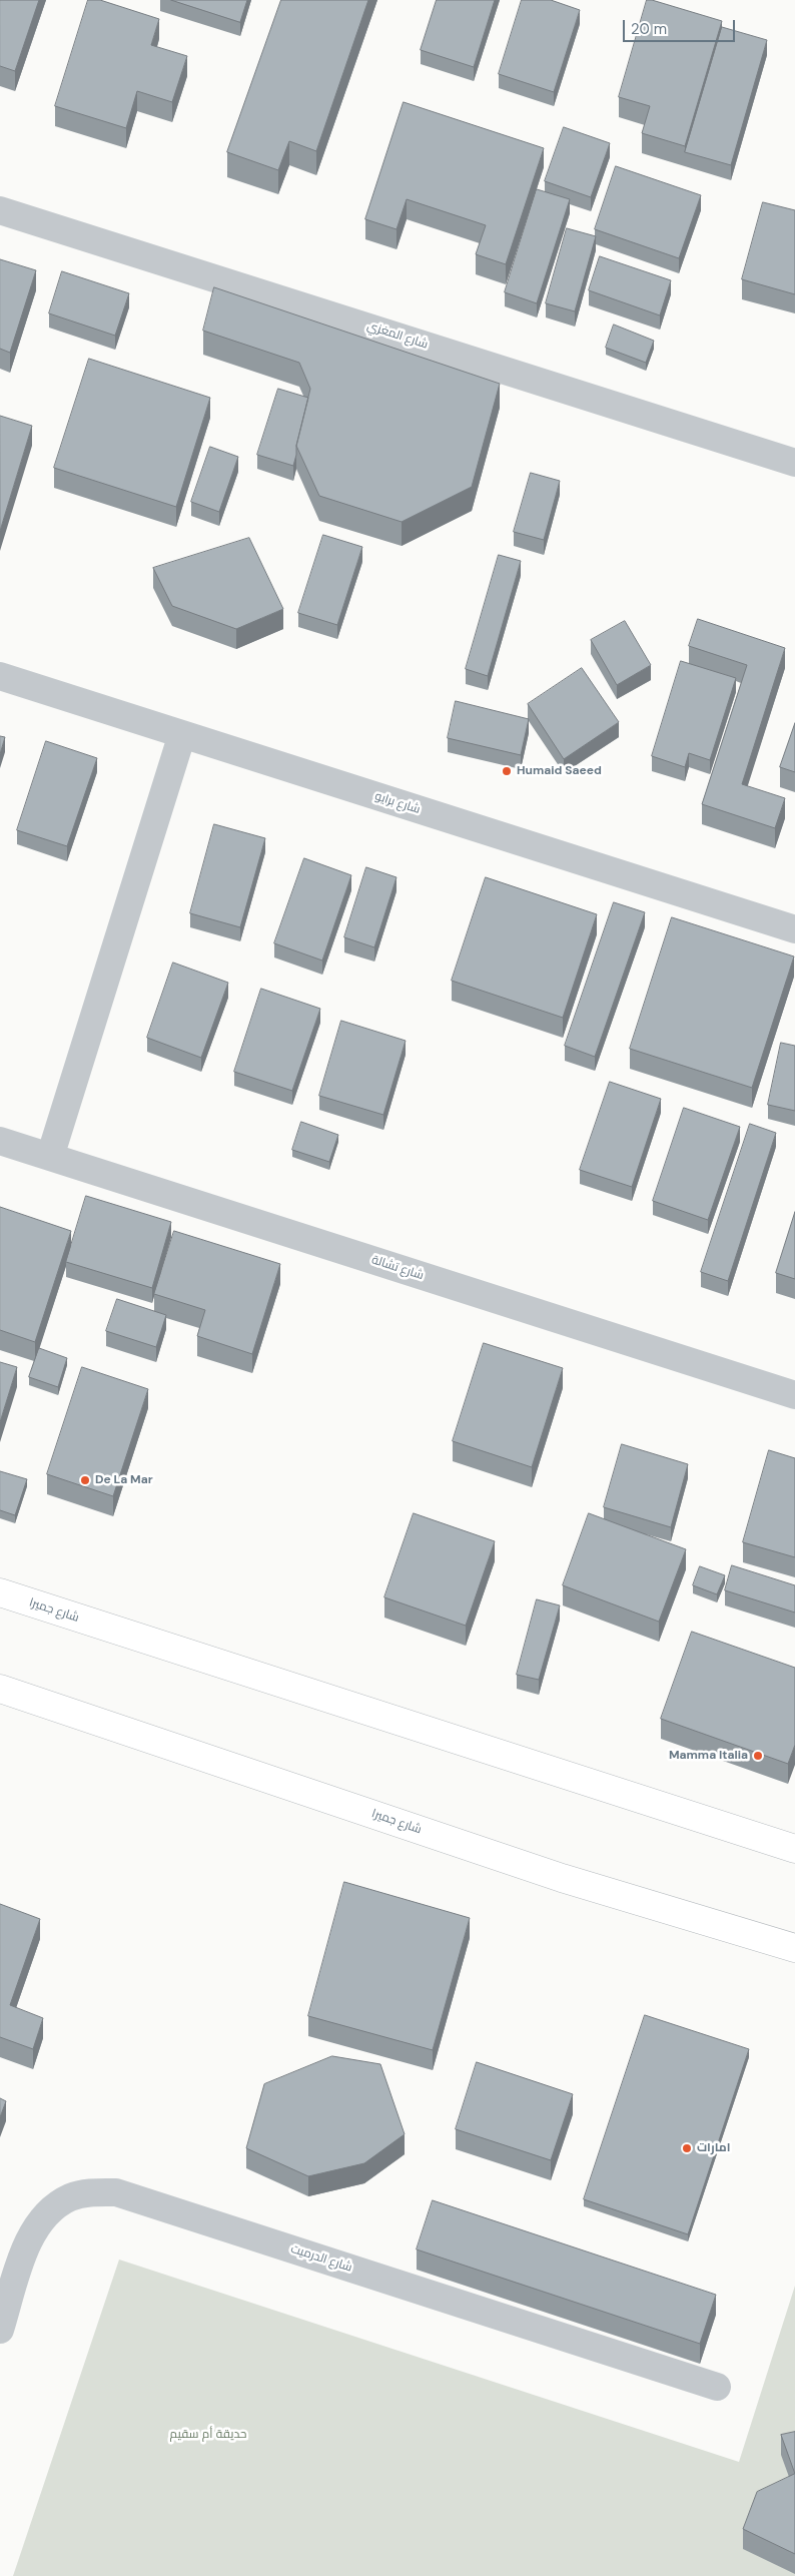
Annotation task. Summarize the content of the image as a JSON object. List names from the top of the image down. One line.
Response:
{"streets":{"main road":["شارع جميرا"],"street":["شارع المغزي","شارع برايو","شارع تشالة","شارع الدرميت"]},"parks":["حديقة أم سقيم"],"places":["Humaid Saeed","De La Mar","Mamma Italia","امارات"],"scale_bar":"20 m"}
